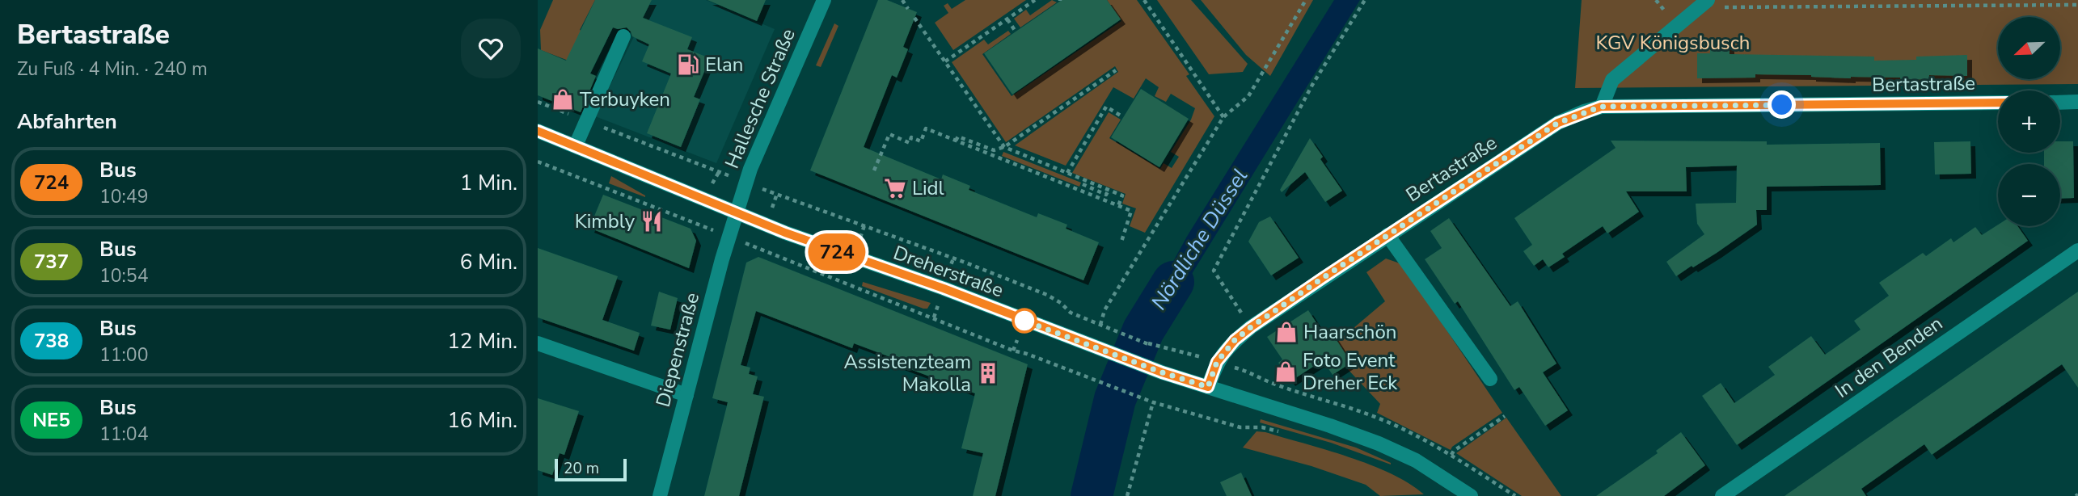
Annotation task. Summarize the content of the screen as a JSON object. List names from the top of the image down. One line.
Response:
{"streets":{"street":["Bertastraße","Hallesche Straße","Dreherstraße","Diepenstraße","In den Benden"]},"crossings":[["Bertastraße","Dreherstraße"],["Hallesche Straße","Dreherstraße"],["Hallesche Straße","Diepenstraße"],["Dreherstraße","Diepenstraße"]],"water":["Nördliche Düssel"],"parks":["KGV Königsbusch"],"places":{"fuel station":["Elan"],"shop":["Terbuyken","Haarschön","Foto Event Dreher Eck"],"supermarket":["Lidl"],"restaurant":["Kimbly"],"building":["Assistenzteam Makolla"]},"lines":["bus line 724"],"scale_bar":"20 m","north":"bottom left","page":{"heading":[["Bertastraße","Zu Fuß · 4 Min. · 240 m"],"Abfahrten"],"on_map":"724","map_buttons":["+","−"],"list":[{"mark":"724","name":"Bus","note":"10:49","value":"1 Min."},{"mark":"737","name":"Bus","note":"10:54","value":"6 Min."},{"mark":"738","name":"Bus","note":"11:00","value":"12 Min."},{"mark":"NE5","name":"Bus","note":"11:04","value":"16 Min."}],"scale":"20 m"}}
